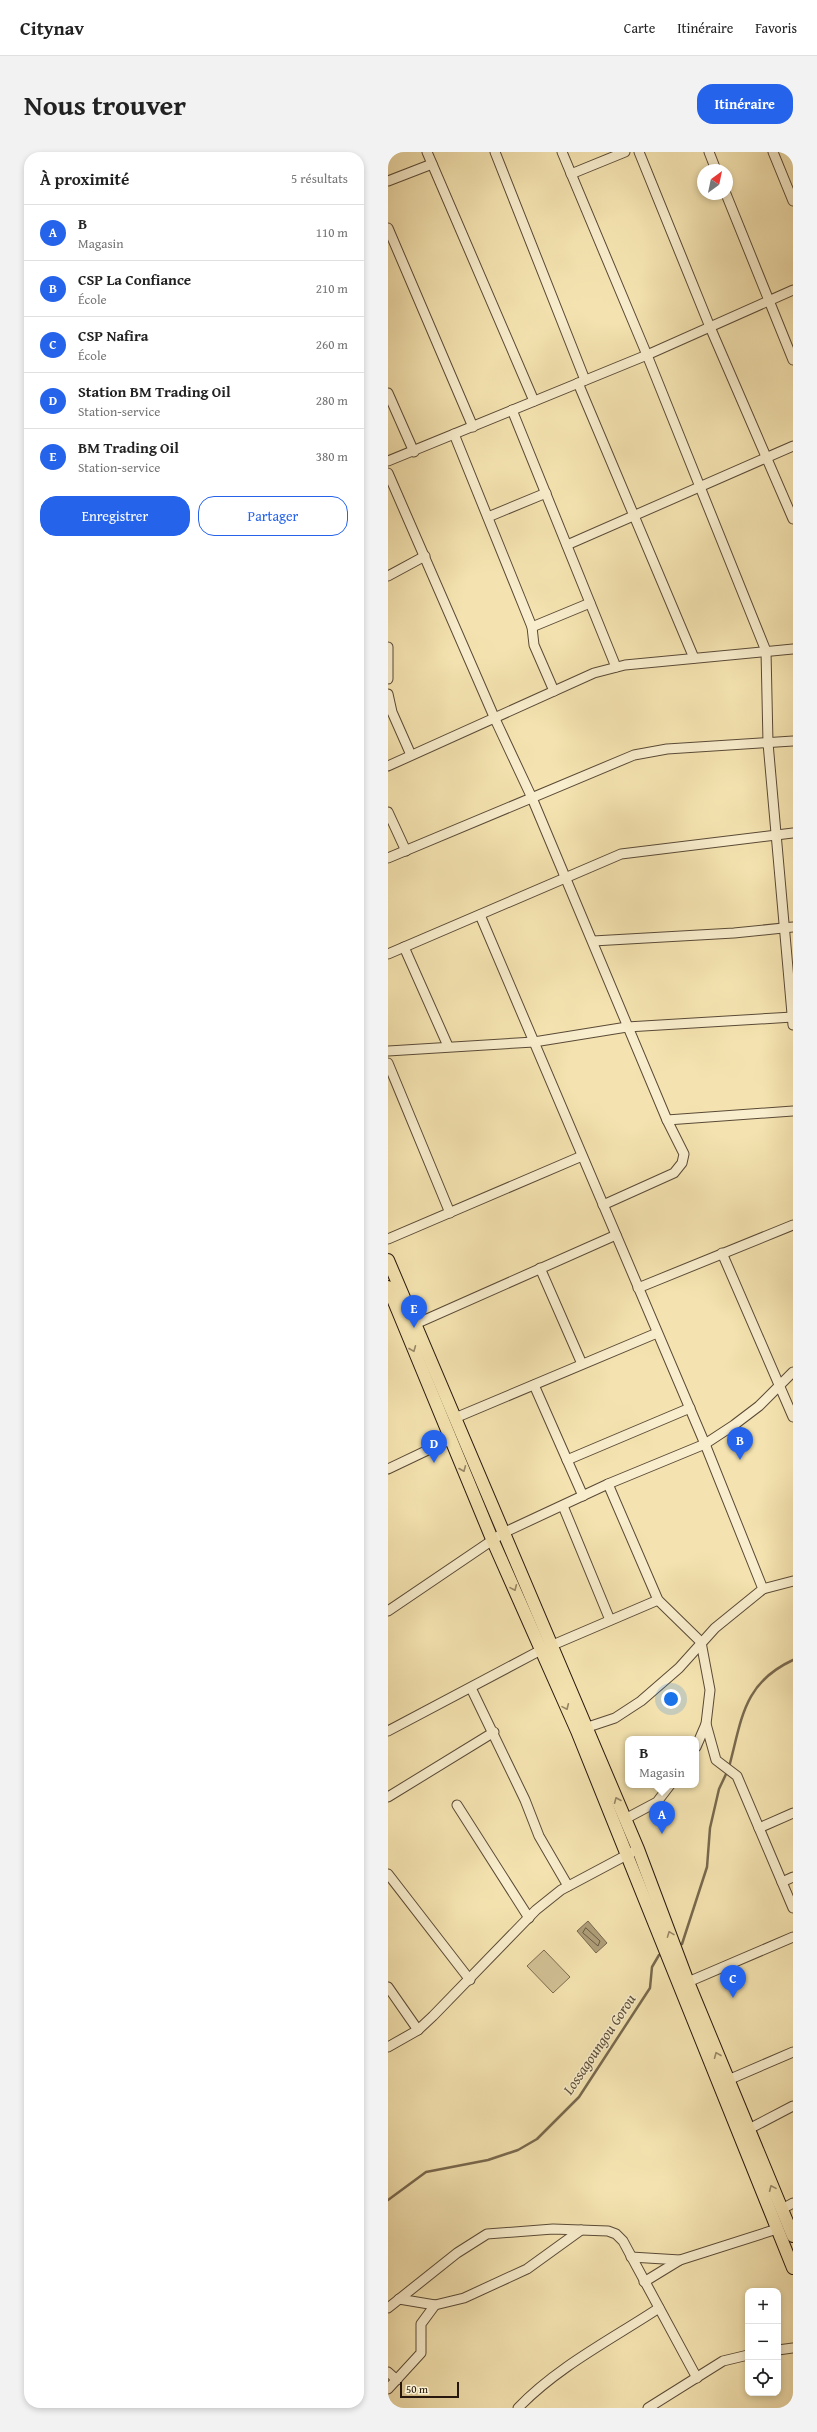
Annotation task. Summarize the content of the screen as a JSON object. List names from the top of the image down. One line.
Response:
{"water":["Lossagoungou Gorou"],"scale_bar":"50 m","north":"top right","page":{"header":"Citynav","nav":["Carte","Itinéraire","Favoris"],"title":"Nous trouver","buttons":["Itinéraire",["Enregistrer","Partager"]],"heading":["À proximité","5 résultats"],"list":[{"mark":"A","name":"B","note":"Magasin","value":"110 m"},{"mark":"B","name":"CSP La Confiance","note":"École","value":"210 m"},{"mark":"C","name":"CSP Nafira","note":"École","value":"260 m"},{"mark":"D","name":"Station BM Trading Oil","note":"Station-service","value":"280 m"},{"mark":"E","name":"BM Trading Oil","note":"Station-service","value":"380 m"}],"pins":["E","B","D","A","C"],"popup":["B","Magasin"],"map_buttons":["+","−"],"scale":"50 m"}}
